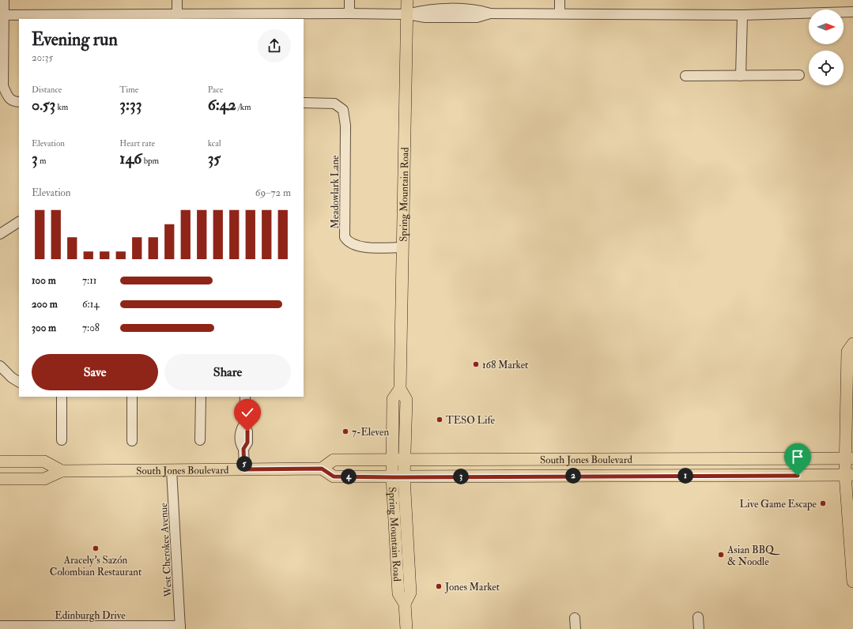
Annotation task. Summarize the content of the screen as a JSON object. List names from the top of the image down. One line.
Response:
{"streets":{"main road":["Spring Mountain Road","South Jones Boulevard"],"street":["Meadowlark Lane","West Cherokee Avenue","Edinburgh Drive"]},"crossings":[["Meadowlark Lane","Spring Mountain Road"],["Spring Mountain Road","South Jones Boulevard"],["South Jones Boulevard","West Cherokee Avenue"],["West Cherokee Avenue","Edinburgh Drive"]],"places":["168 Market","TESO Life","7-Eleven","Live Game Escape","Aracely's Sazón Colombian Restaurant","Asian BBQ & Noodle","Jones Market"],"north":"right","page":{"heading":["Evening run","20:35"],"stats":[["Distance","0.53 km"],["Time","3:33"],["Pace","6:42 /km"],["Elevation","3 m"],["Heart rate","146 bpm"],["kcal","35"]],"chart":["Elevation","69–72 m"],"list":[{"name":"100 m","note":"7:11"},{"name":"200 m","note":"6:14"},{"name":"300 m","note":"7:08"}],"buttons":["Save","Share"],"pins":["5","1","2","3","4"]}}
